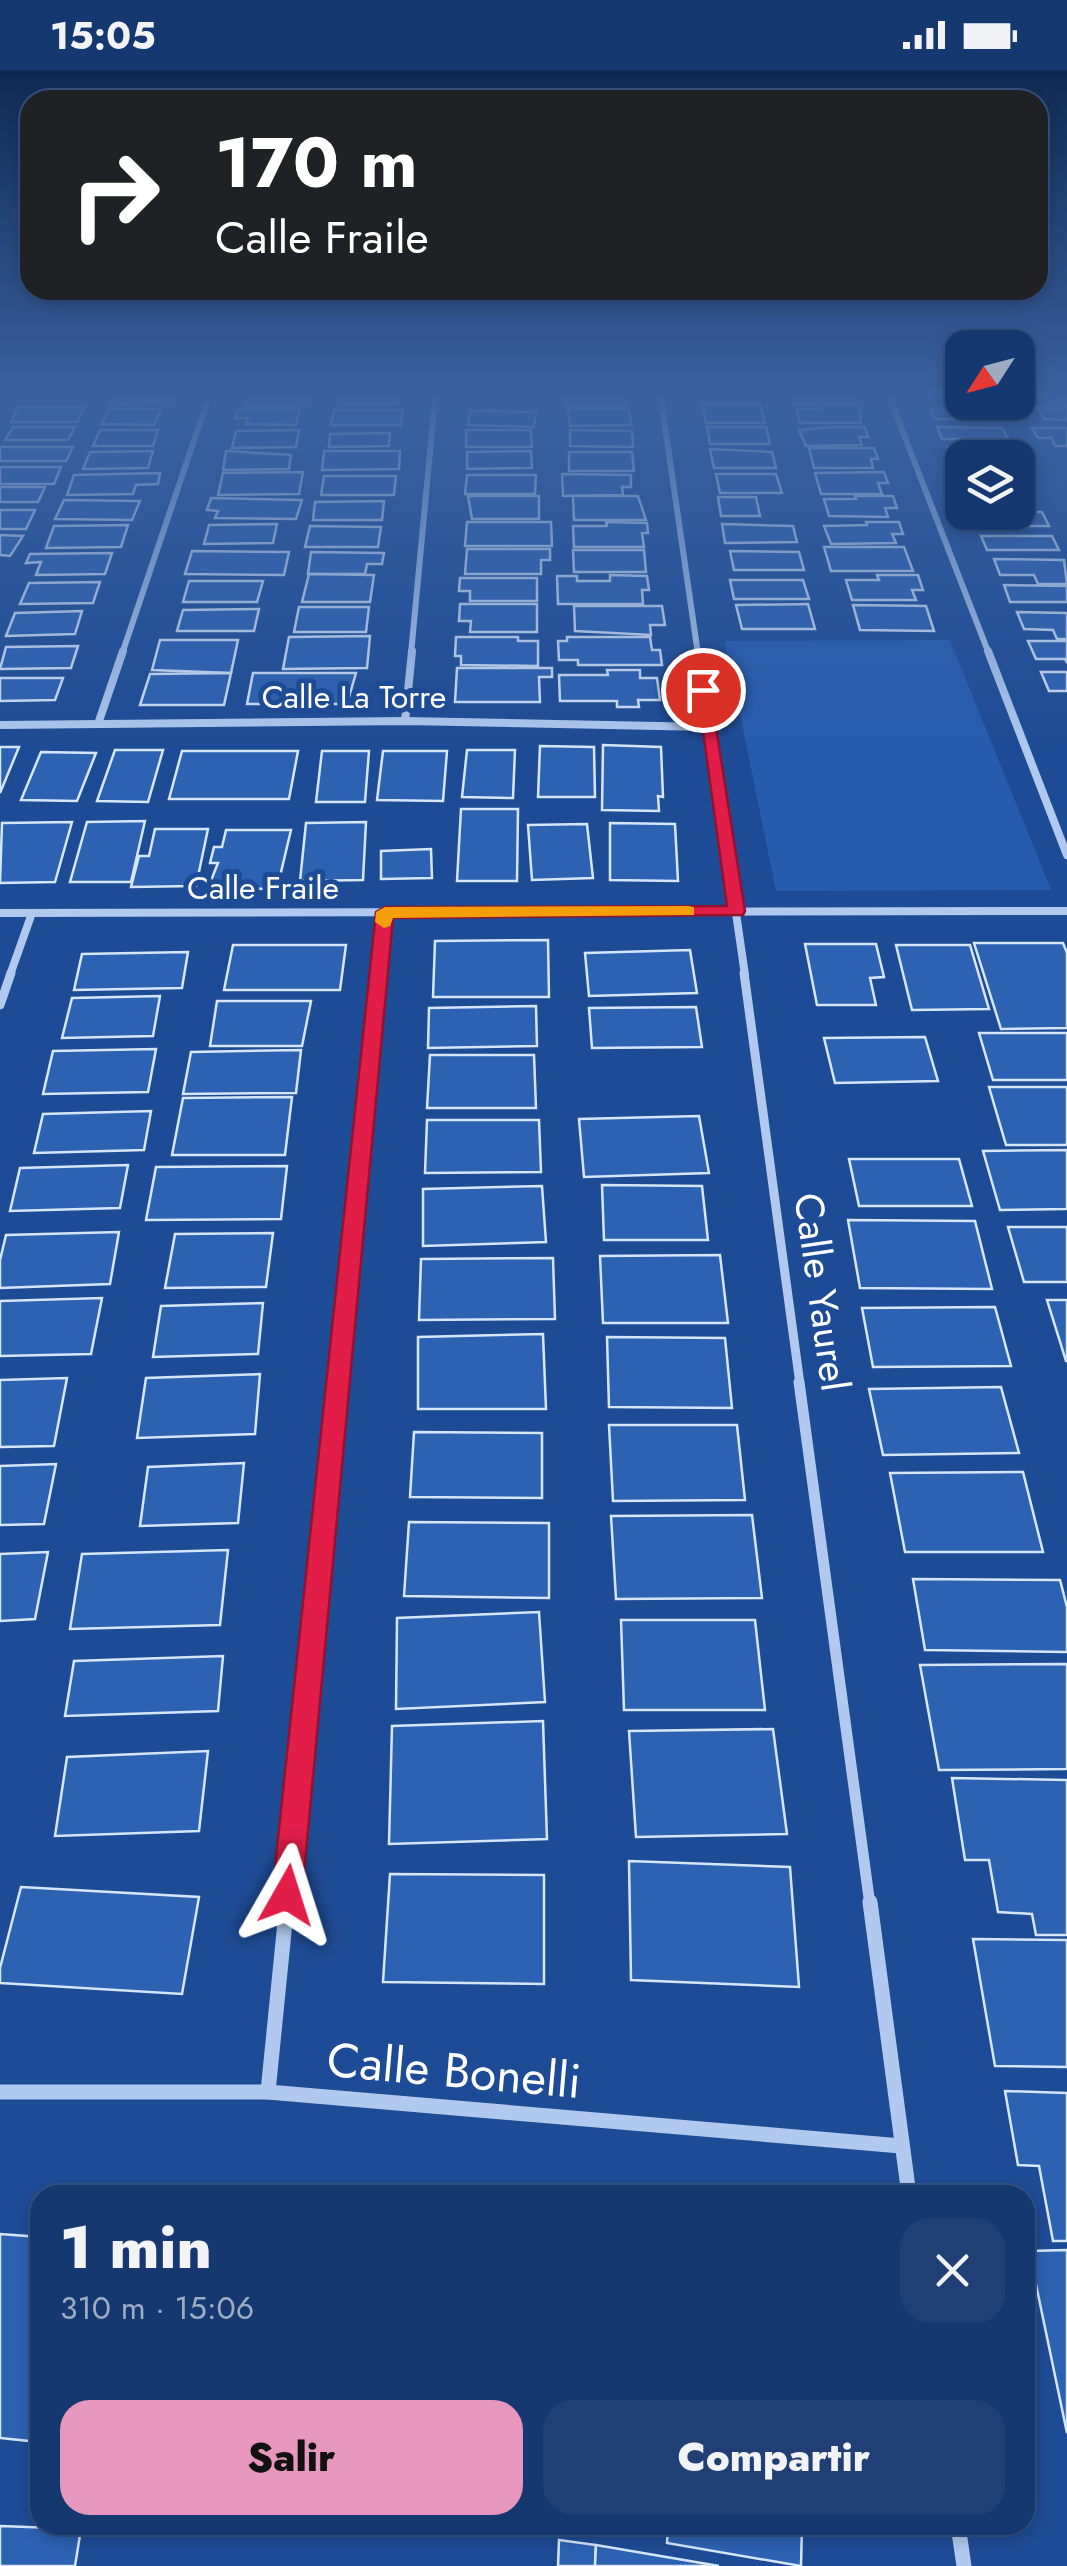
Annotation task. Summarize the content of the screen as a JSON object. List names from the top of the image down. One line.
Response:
{"streets":{"street":["Calle La Torre","Calle Fraile","Calle Yaurel","Calle Bonelli"]},"crossings":[["Calle La Torre","Calle Yaurel"],["Calle Fraile","Calle Yaurel"],["Calle Yaurel","Calle Bonelli"]],"north":"bottom left","page":{"status":"15:05","turn":["170 m","Calle Fraile"],"heading":["1 min","310 m · 15:06"],"buttons":["Salir","Compartir"]}}
